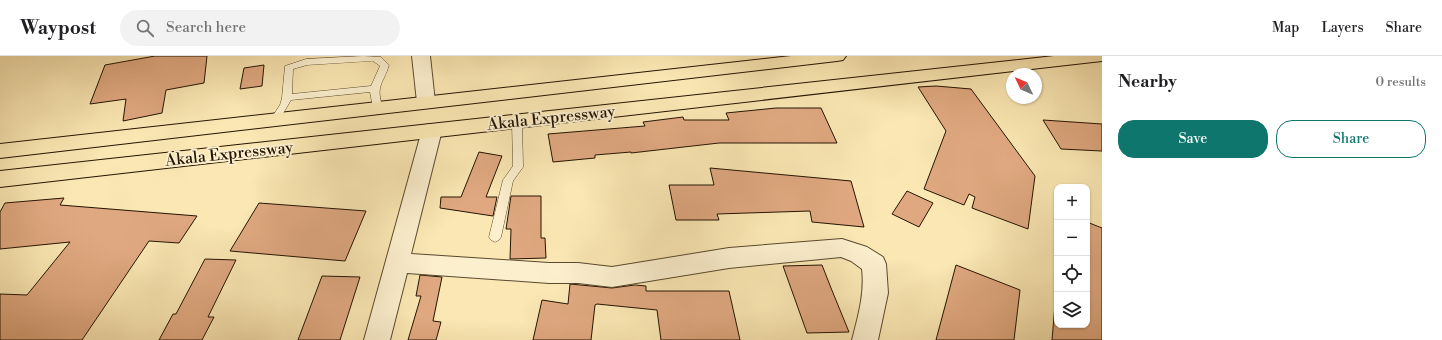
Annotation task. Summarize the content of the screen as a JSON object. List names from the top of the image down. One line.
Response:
{"streets":{"main road":["Akala Expressway"]},"north":"top left","page":{"header":"Waypost","search":"Search here","nav":["Map","Layers","Share"],"heading":["Nearby","0 results"],"buttons":["Save","Share"],"map_buttons":["+","−"]}}
